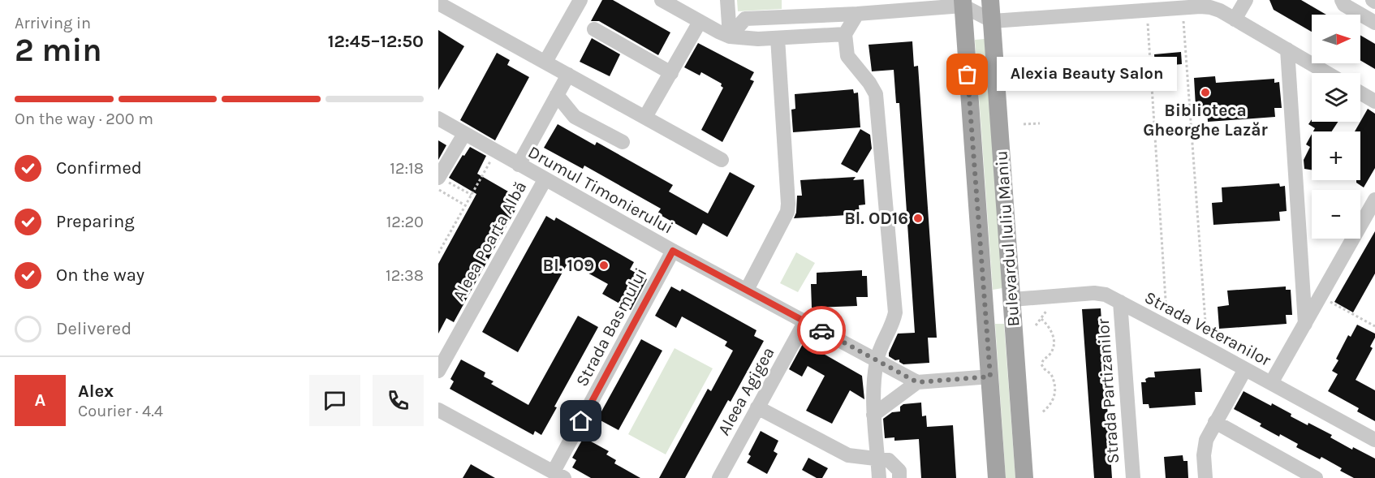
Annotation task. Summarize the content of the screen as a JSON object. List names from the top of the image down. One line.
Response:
{"streets":{"main road":["Bulevardul Iuliu Maniu"],"street":["Drumul Timonierului","Aleea Poarta Albă","Strada Basmului","Strada Veteranilor","Aleea Agigea","Strada Partizanilor"]},"crossings":[["Drumul Timonierului","Aleea Poarta Albă"],["Drumul Timonierului","Strada Basmului"],["Drumul Timonierului","Aleea Agigea"],["Bulevardul Iuliu Maniu","Strada Veteranilor"],["Strada Veteranilor","Strada Partizanilor"]],"places":["Alexia Beauty Salon","Biblioteca Gheorghe Lazăr","Bl. OD16","Bl. 109"],"north":"right","page":{"heading":["2 min","Arriving in","12:45–12:50"],"panel":["Alex","Courier · 4.4"],"map_buttons":["+","−"],"bubble":"Alexia Beauty Salon","bar":"On the way · 200 m","list":[["Confirmed","12:18"],["Preparing","12:20"],["On the way","12:38"],"Delivered"],"round":"A"}}
